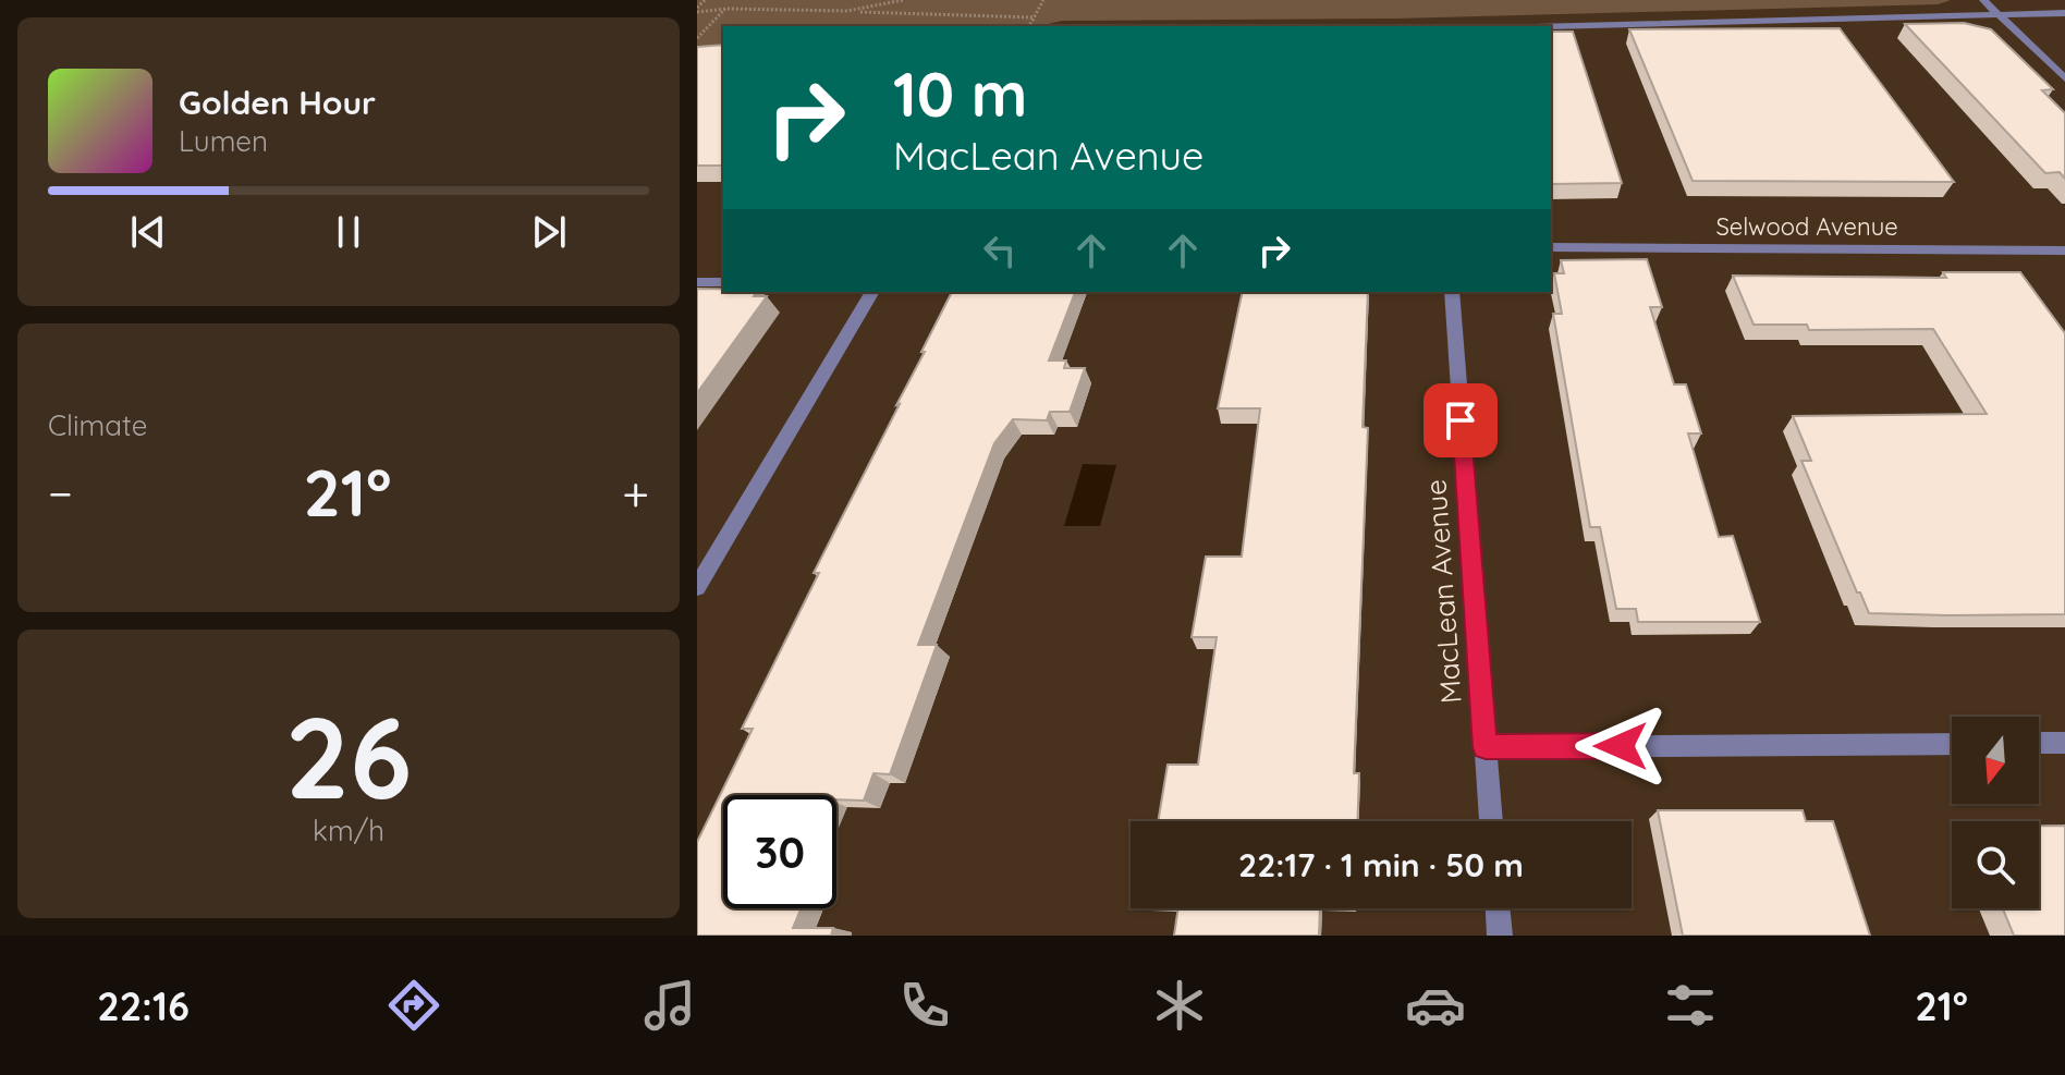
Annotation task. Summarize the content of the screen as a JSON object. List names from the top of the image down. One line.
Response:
{"streets":{"street":["Selwood Avenue","MacLean Avenue"]},"north":"bottom","page":{"turn":["10 m","MacLean Avenue"],"song":["Golden Hour","Lumen"],"tile":["Climate",["26","km/h"]],"heat":["−","21°","+"],"limit":"30","trip":"22:17 · 1 min · 50 m","tabs":["22:16","21°"]}}
